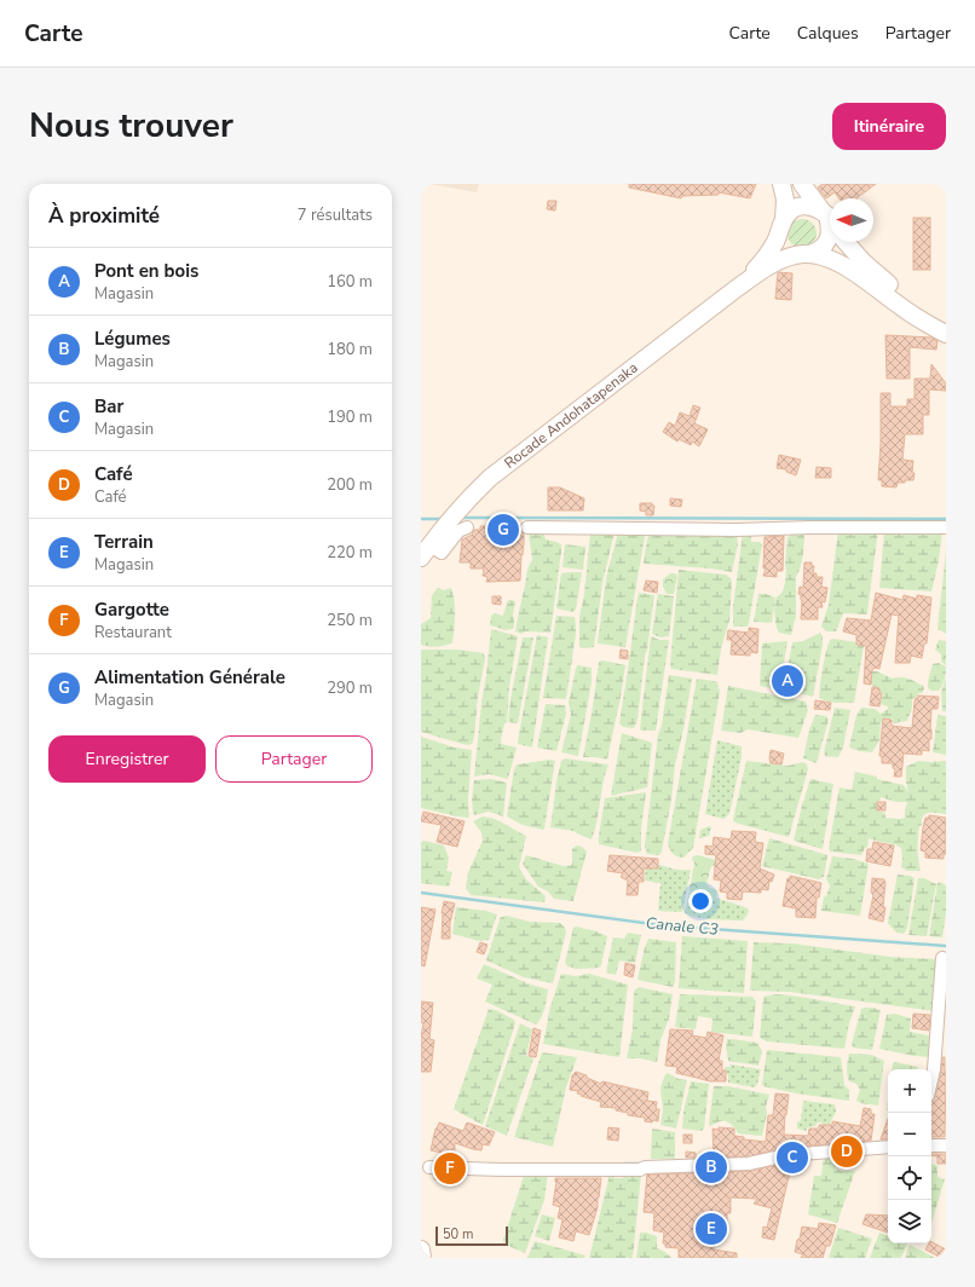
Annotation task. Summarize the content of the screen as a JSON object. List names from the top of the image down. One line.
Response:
{"streets":{"main road":["Rocade Andohatapenaka"]},"water":["Canale C3"],"scale_bar":"50 m","north":"left","page":{"header":"Carte","nav":["Carte","Calques","Partager"],"title":"Nous trouver","buttons":["Itinéraire",["Enregistrer","Partager"]],"heading":["À proximité","7 résultats"],"list":[{"mark":"A","name":"Pont en bois","note":"Magasin","value":"160 m"},{"mark":"B","name":"Légumes","note":"Magasin","value":"180 m"},{"mark":"C","name":"Bar","note":"Magasin","value":"190 m"},{"mark":"D","name":"Café","note":"Café","value":"200 m"},{"mark":"E","name":"Terrain","note":"Magasin","value":"220 m"},{"mark":"F","name":"Gargotte","note":"Restaurant","value":"250 m"},{"mark":"G","name":"Alimentation Générale","note":"Magasin","value":"290 m"}],"pins":["G","A","D","C","B","F","E"],"map_buttons":["+","−"],"scale":"50 m"}}
